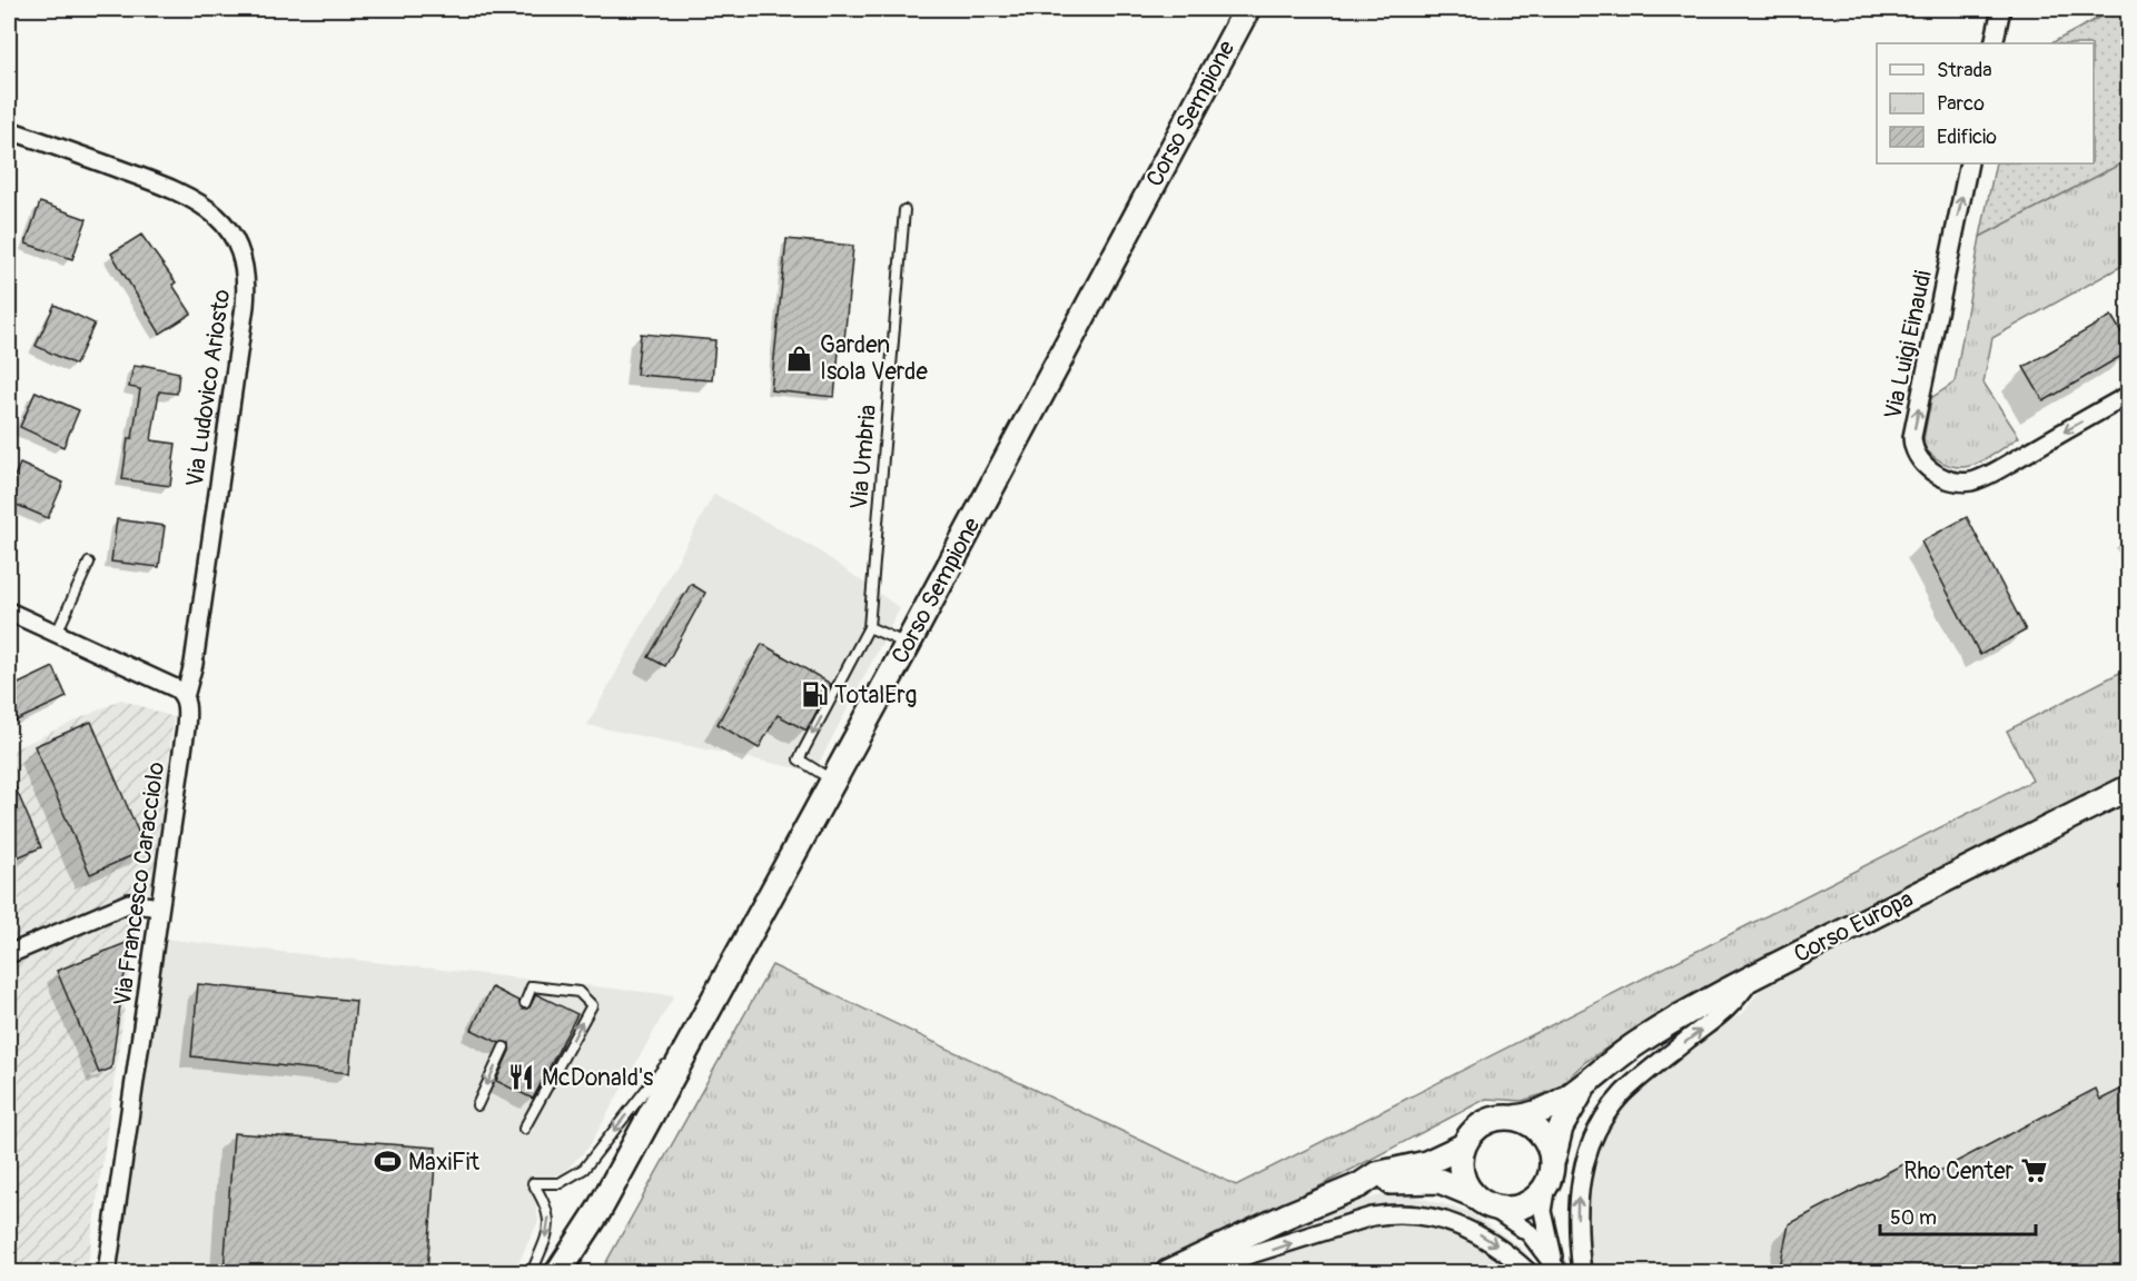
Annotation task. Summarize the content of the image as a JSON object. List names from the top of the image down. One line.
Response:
{"streets":{"main road":["Corso Sempione","Corso Europa"],"street":["Via Luigi Einaudi","Via Ludovico Ariosto","Via Francesco Caracciolo"],"lane":["Via Umbria"]},"crossings":[["Via Ludovico Ariosto","Via Francesco Caracciolo"]],"places":{"shop":["Garden Isola Verde"],"fuel station":["TotalErg"],"restaurant":["McDonald's"],"sports":["MaxiFit"],"supermarket":["Rho Center"]},"legend":["Strada","Parco","Edificio"],"scale_bar":"50 m"}
